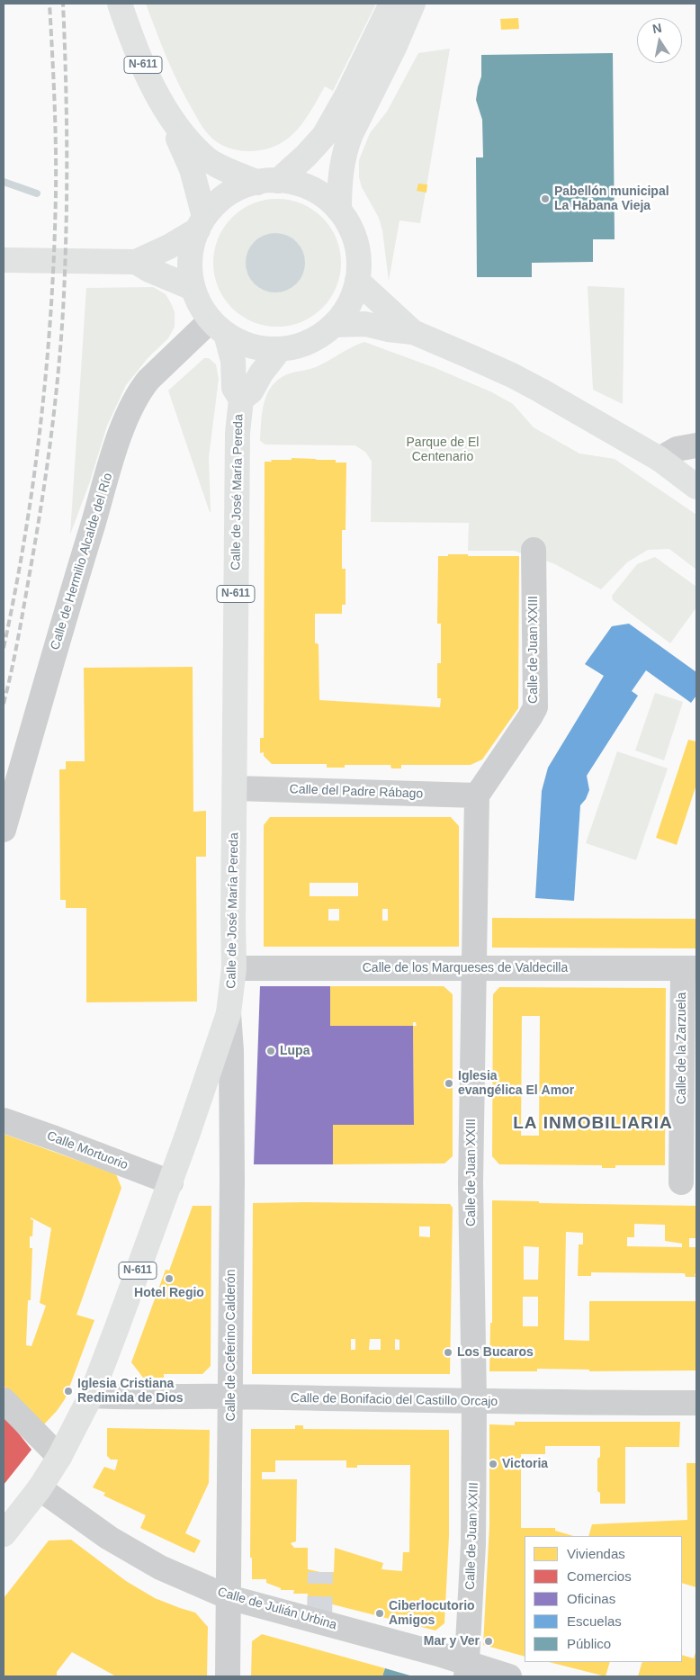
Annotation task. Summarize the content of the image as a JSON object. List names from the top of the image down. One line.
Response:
{"streets":{"main road":["N-611","Calle de José María Pereda"],"street":["Calle de Hermilio Alcalde del Río","Calle de Juan XXIII","Calle del Padre Rábago","Calle de los Marqueses de Valdecilla","Calle de la Zarzuela","Calle Mortuorio","Calle de Ceferino Calderón","Calle de Bonifacio del Castillo Orcajo","Calle de Julián Urbina"]},"crossings":[["N-611","Calle de José María Pereda"],["N-611","Calle de Hermilio Alcalde del Río"],["Calle de José María Pereda","Calle de Hermilio Alcalde del Río"],["Calle de José María Pereda","Calle del Padre Rábago"],["Calle de José María Pereda","Calle de los Marqueses de Valdecilla"],["Calle de José María Pereda","Calle Mortuorio"],["Calle de José María Pereda","Calle de Ceferino Calderón"],["Calle de José María Pereda","Calle de Bonifacio del Castillo Orcajo"],["Calle de José María Pereda","Calle de Julián Urbina"],["Calle de Juan XXIII","Calle del Padre Rábago"],["Calle de Juan XXIII","Calle de los Marqueses de Valdecilla"],["Calle de Juan XXIII","Calle de Bonifacio del Castillo Orcajo"],["Calle de Juan XXIII","Calle de Julián Urbina"],["Calle de los Marqueses de Valdecilla","Calle de la Zarzuela"],["Calle de Ceferino Calderón","Calle de Bonifacio del Castillo Orcajo"],["Calle de Ceferino Calderón","Calle de Julián Urbina"]],"districts":["LA INMOBILIARIA"],"parks":["Parque de El Centenario"],"places":["Pabellón municipal La Habana Vieja","Lupa","Iglesia evangélica El Amor","Hotel Regio","Los Bucaros","Iglesia Cristiana Redimida de Dios","Victoria","Ciberlocutorio Amigos","Mar y Ver"],"legend":["Viviendas","Comercios","Oficinas","Escuelas","Público"],"north":"top"}
